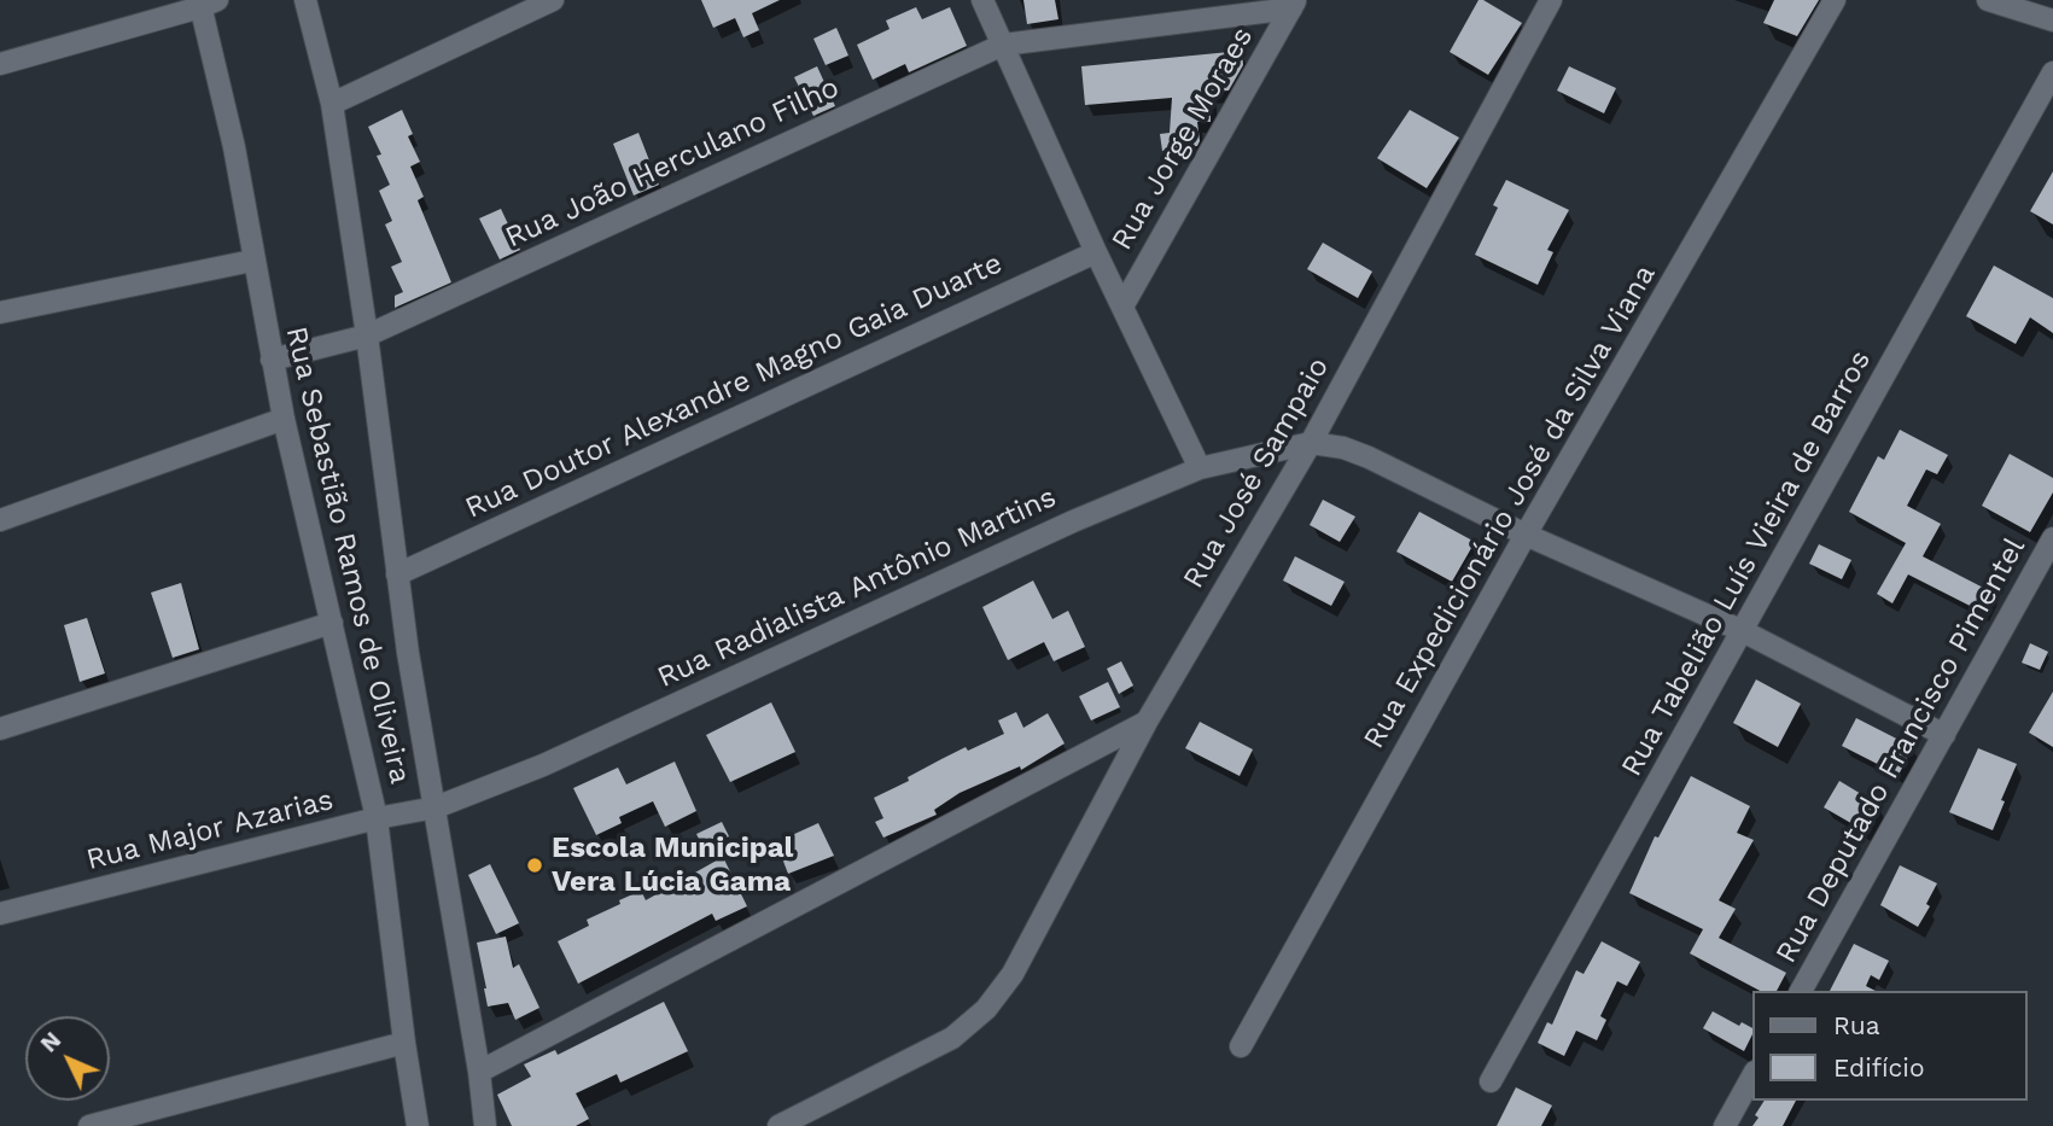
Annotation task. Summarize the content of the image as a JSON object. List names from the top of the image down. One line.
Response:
{"streets":{"street":["Rua Jorge Moraes","Rua João Herculano Filho","Rua Doutor Alexandre Magno Gaia Duarte","Rua José Sampaio","Rua Expedicionário José da Silva Viana","Rua Sebastião Ramos de Oliveira","Rua Tabelião Luís Vieira de Barros","Rua Radialista Antônio Martins","Rua Deputado Francisco Pimentel","Rua Major Azarias"]},"crossings":[["Rua Jorge Moraes","Rua João Herculano Filho"],["Rua João Herculano Filho","Rua Sebastião Ramos de Oliveira"],["Rua Doutor Alexandre Magno Gaia Duarte","Rua Sebastião Ramos de Oliveira"],["Rua José Sampaio","Rua Radialista Antônio Martins"],["Rua Sebastião Ramos de Oliveira","Rua Radialista Antônio Martins"],["Rua Sebastião Ramos de Oliveira","Rua Major Azarias"],["Rua Radialista Antônio Martins","Rua Major Azarias"]],"places":["Escola Municipal Vera Lúcia Gama"],"legend":["Rua","Edifício"],"north":"top left"}
